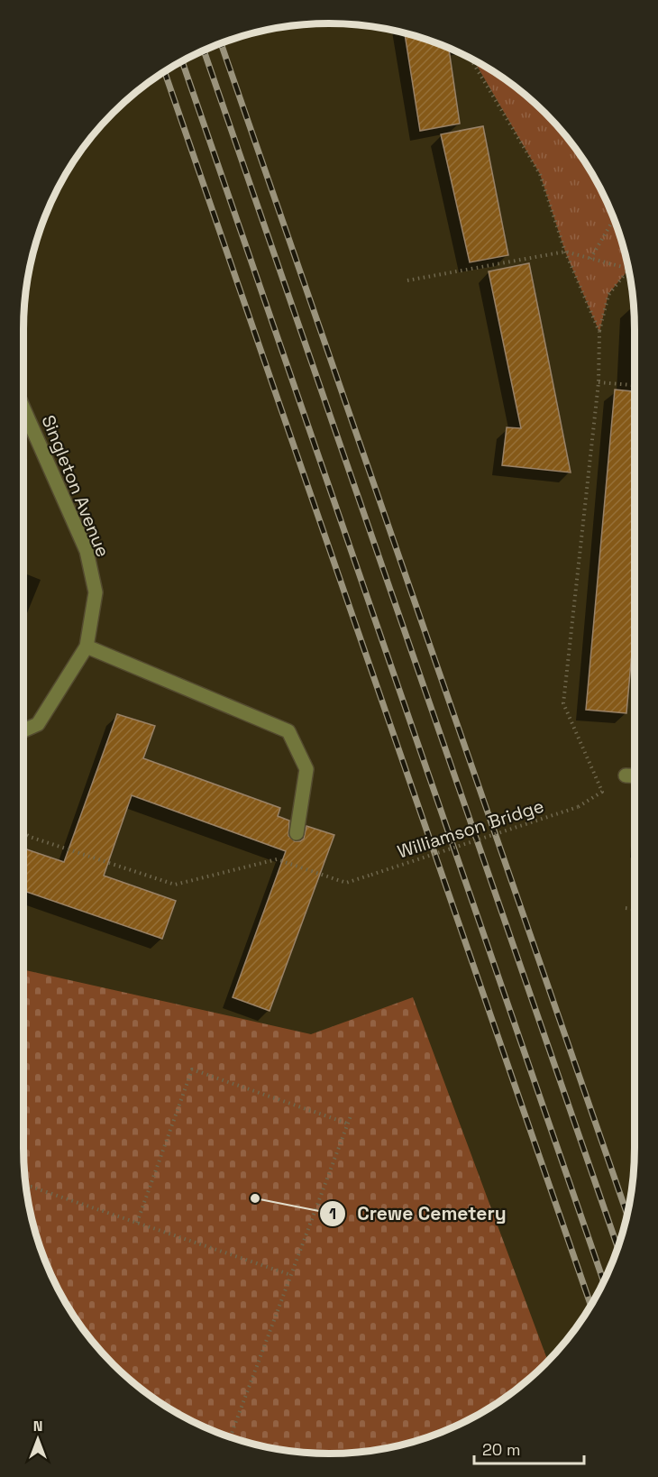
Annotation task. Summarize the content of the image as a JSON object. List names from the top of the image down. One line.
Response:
{"streets":{"street":["Singleton Avenue"],"path":["Williamson Bridge"]},"places":["Crewe Cemetery"],"scale_bar":"20 m","north":"top"}
